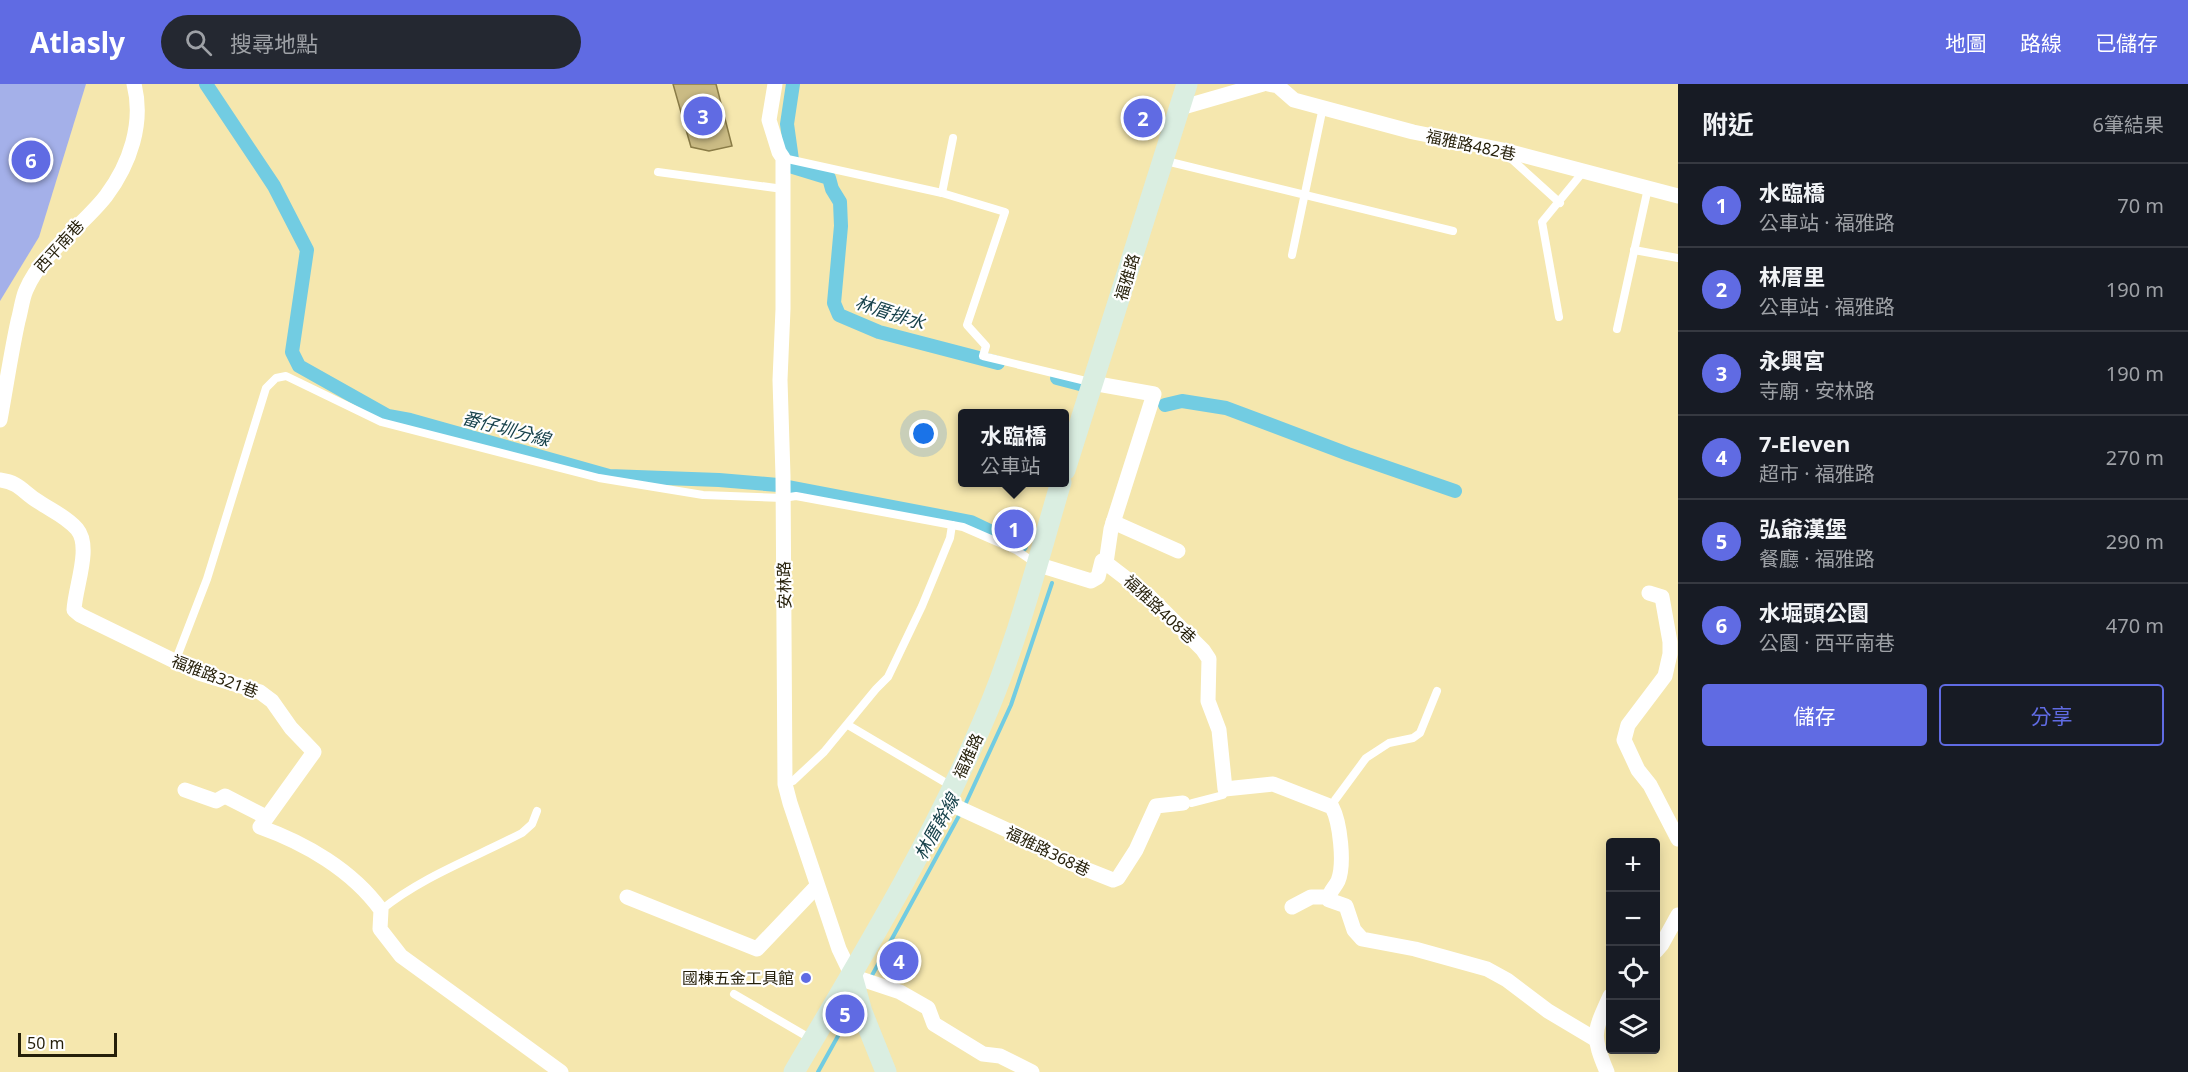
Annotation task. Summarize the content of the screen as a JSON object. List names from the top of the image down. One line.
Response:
{"streets":{"main road":["福雅路","安林路"],"street":["福雅路482巷","西平南巷","福雅路408巷","福雅路321巷","福雅路368巷"]},"crossings":[["福雅路","安林路"],["福雅路","福雅路408巷"],["福雅路","福雅路368巷"]],"water":["林厝排水","番仔圳分線","林厝幹線"],"places":["國棟五金工具館"],"scale_bar":"50 m","page":{"header":"Atlasly","search":"搜尋地點","nav":["地圖","路線","已儲存"],"heading":["附近","6筆結果"],"pins":["3","2","6","1","4","5"],"list":[{"mark":"1","name":"水臨橋","note":"公車站 · 福雅路","value":"70 m"},{"mark":"2","name":"林厝里","note":"公車站 · 福雅路","value":"190 m"},{"mark":"3","name":"永興宮","note":"寺廟 · 安林路","value":"190 m"},{"mark":"4","name":"7-Eleven","note":"超市 · 福雅路","value":"270 m"},{"mark":"5","name":"弘爺漢堡","note":"餐廳 · 福雅路","value":"290 m"},{"mark":"6","name":"水堀頭公園","note":"公園 · 西平南巷","value":"470 m"}],"popup":["水臨橋","公車站"],"buttons":["儲存","分享"],"map_buttons":["+","−"],"scale":"50 m"}}
